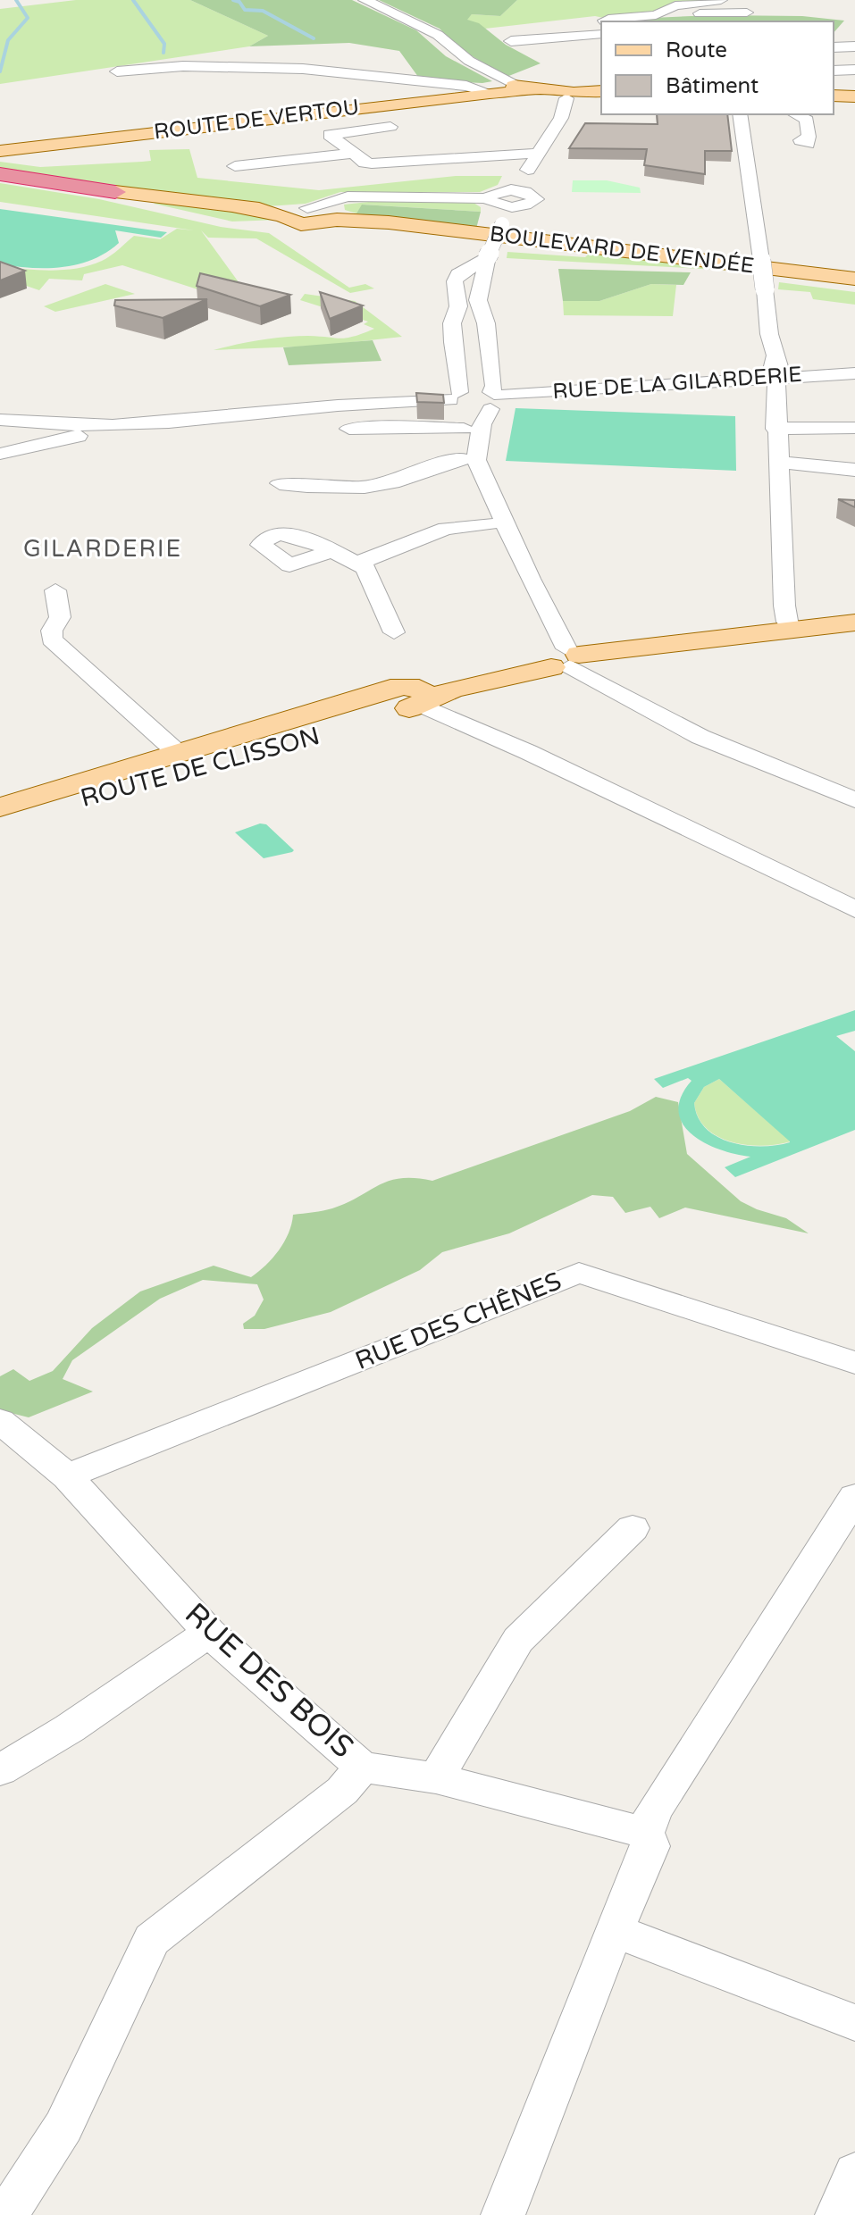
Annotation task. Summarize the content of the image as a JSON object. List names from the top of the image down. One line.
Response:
{"streets":{"main road":["ROUTE DE VERTOU","BOULEVARD DE VENDÉE","ROUTE DE CLISSON"],"street":["RUE DE LA GILARDERIE","RUE DES CHÊNES","RUE DES BOIS"]},"crossings":[["RUE DES CHÊNES","RUE DES BOIS"]],"districts":["GILARDERIE"],"legend":["Route","Bâtiment"]}
